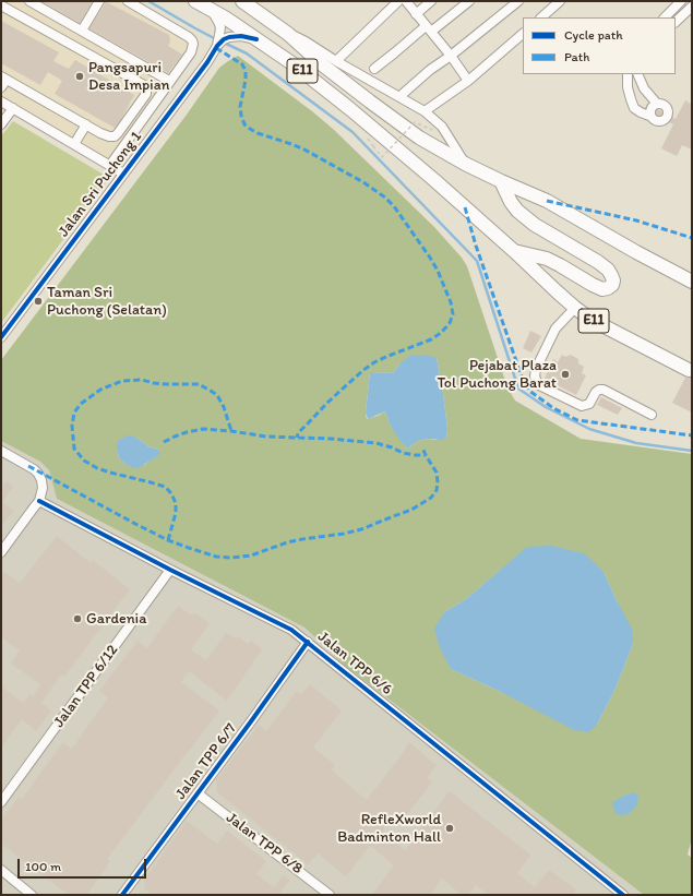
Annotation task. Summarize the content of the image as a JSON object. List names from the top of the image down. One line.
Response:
{"streets":{"highway":["E11"],"street":["Jalan Sri Puchong 1","Jalan TPP 6/6","Jalan TPP 6/12","Jalan TPP 6/7","Jalan TPP 6/8"]},"crossings":[["E11","Jalan Sri Puchong 1"],["Jalan TPP 6/6","Jalan TPP 6/12"],["Jalan TPP 6/6","Jalan TPP 6/7"],["Jalan TPP 6/7","Jalan TPP 6/8"]],"places":["Pangsapuri Desa Impian","Taman Sri Puchong (Selatan)","Pejabat Plaza Tol Puchong Barat","Gardenia","RefleXworld Badminton Hall"],"legend":["Cycle path","Path"],"scale_bar":"100 m"}
